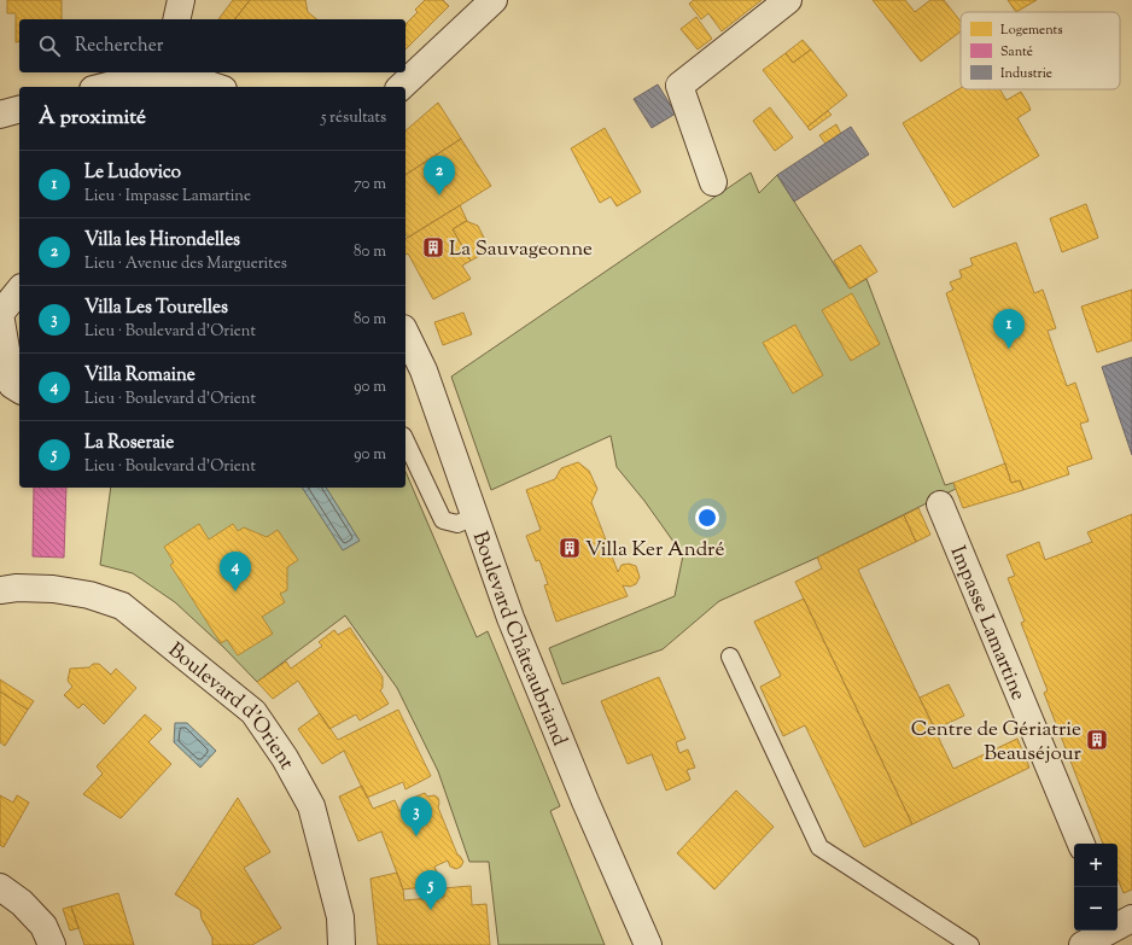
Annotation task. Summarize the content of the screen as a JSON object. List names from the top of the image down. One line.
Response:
{"streets":{"street":["Impasse Lamartine","Boulevard Châteaubriand","Boulevard d'Orient"]},"places":{"building":["La Sauvageonne","Villa Ker André","Centre de Gériatrie Beauséjour"]},"legend":["Logements","Santé","Industrie"],"page":{"search":"Rechercher","heading":["À proximité","5 résultats"],"list":[{"mark":"1","name":"Le Ludovico","note":"Lieu · Impasse Lamartine","value":"70 m"},{"mark":"2","name":"Villa les Hirondelles","note":"Lieu · Avenue des Marguerites","value":"80 m"},{"mark":"3","name":"Villa Les Tourelles","note":"Lieu · Boulevard d'Orient","value":"80 m"},{"mark":"4","name":"Villa Romaine","note":"Lieu · Boulevard d'Orient","value":"90 m"},{"mark":"5","name":"La Roseraie","note":"Lieu · Boulevard d'Orient","value":"90 m"}],"pins":["2","1","4","3","5"],"map_buttons":["+","−"]}}
